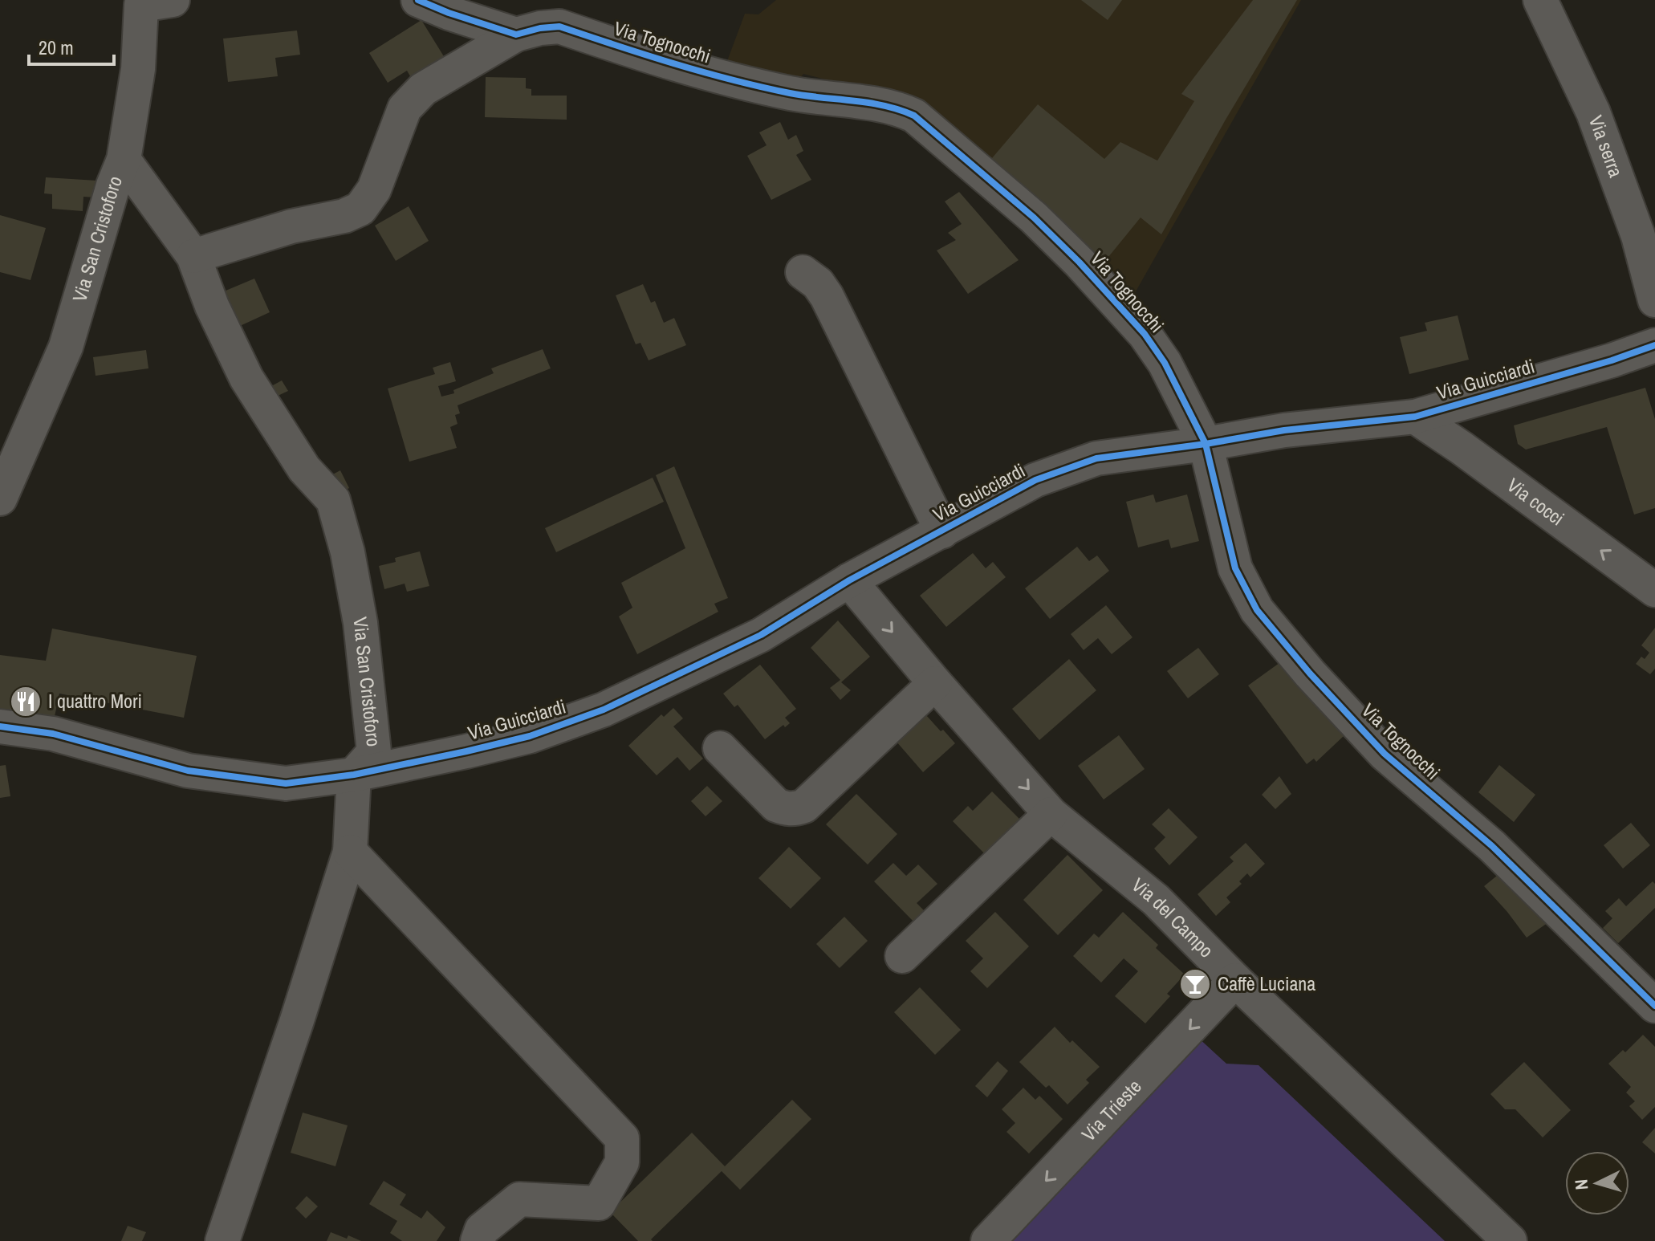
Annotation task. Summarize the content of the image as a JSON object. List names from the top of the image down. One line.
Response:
{"streets":{"street":["Via Tognocchi","Via serra","Via San Cristoforo","Via Guicciardi","Via cocci","Via del Campo","Via Trieste"]},"crossings":[["Via Tognocchi","Via Guicciardi"],["Via San Cristoforo","Via Guicciardi"],["Via Guicciardi","Via cocci"],["Via Guicciardi","Via del Campo"],["Via del Campo","Via Trieste"]],"one_way":["Via cocci"],"places":{"restaurant":["I quattro Mori"],"bar":["Caffè Luciana"]},"scale_bar":"20 m","north":"left"}
